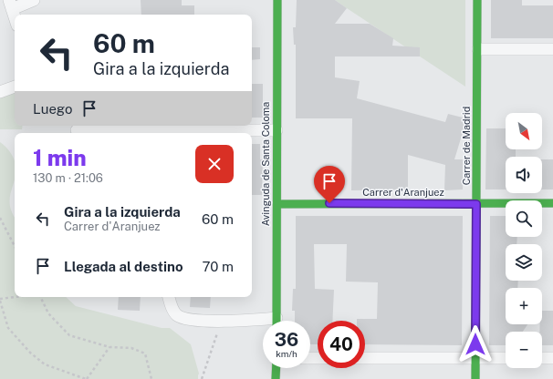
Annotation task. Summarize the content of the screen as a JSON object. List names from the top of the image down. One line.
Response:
{"streets":{"street":["Carrer de Madrid","Avinguda de Santa Coloma","Carrer d'Aranjuez"]},"crossings":[["Carrer de Madrid","Carrer d'Aranjuez"],["Avinguda de Santa Coloma","Carrer d'Aranjuez"]],"north":"bottom right","page":{"turn":["60 m","Gira a la izquierda"],"then":"Luego","map_buttons":["+","−"],"heading":["1 min","130 m · 21:06"],"list":[{"name":"Gira a la izquierda","note":"Carrer d'Aranjuez","value":"60 m"},{"name":"Llegada al destino","value":"70 m"}],"speed":"36 km/h","limit":"40"}}
